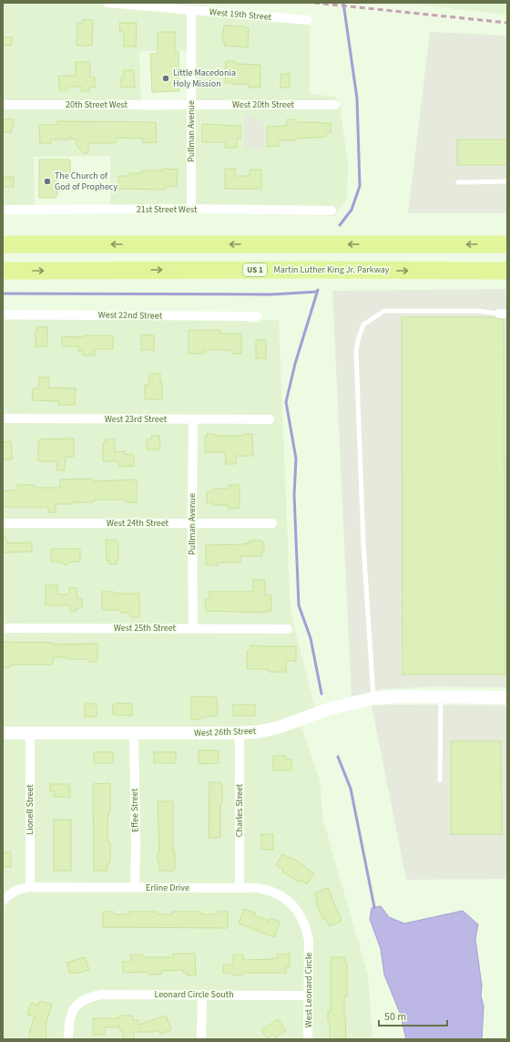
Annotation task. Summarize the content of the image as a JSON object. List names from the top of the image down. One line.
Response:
{"streets":{"highway":["US 1","Martin Luther King Jr. Parkway"],"main road":["West 26th Street"],"street":["West 19th Street","20th Street West","West 20th Street","Pullman Avenue","21st Street West","West 22nd Street","West 23rd Street","West 24th Street","West 25th Street","Lionell Street","Effee Street","Charles Street","Erline Drive","West Leonard Circle","Leonard Circle South"]},"crossings":[["West 19th Street","Pullman Avenue"],["20th Street West","West 20th Street"],["20th Street West","Pullman Avenue"],["West 20th Street","Pullman Avenue"],["Pullman Avenue","21st Street West"],["Pullman Avenue","West 23rd Street"],["Pullman Avenue","West 24th Street"],["Pullman Avenue","West 25th Street"],["West 26th Street","Lionell Street"],["West 26th Street","Effee Street"],["West 26th Street","Charles Street"],["Lionell Street","Erline Drive"],["Effee Street","Erline Drive"],["Charles Street","Erline Drive"],["Erline Drive","West Leonard Circle"],["West Leonard Circle","Leonard Circle South"]],"places":["Little Macedonia Holy Mission","The Church of God of Prophecy"],"scale_bar":"50 m"}
